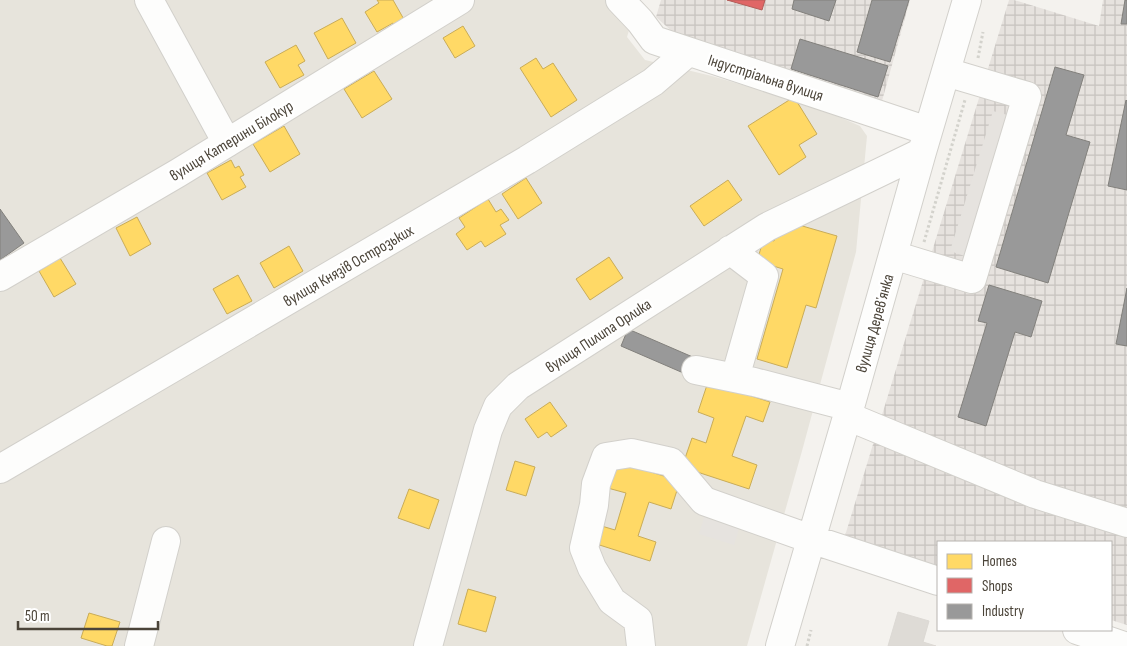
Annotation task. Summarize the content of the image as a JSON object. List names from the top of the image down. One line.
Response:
{"streets":{"street":["Індустріальна вулиця","вулиця Катерини Білокур","вулиця Князів Острозьких","вулиця Деревʼянка","вулиця Пилипа Орлика"]},"crossings":[["Індустріальна вулиця","вулиця Князів Острозьких"],["Індустріальна вулиця","вулиця Деревʼянка"],["Індустріальна вулиця","вулиця Пилипа Орлика"],["вулиця Деревʼянка","вулиця Пилипа Орлика"]],"legend":["Homes","Shops","Industry"],"scale_bar":"50 m"}
